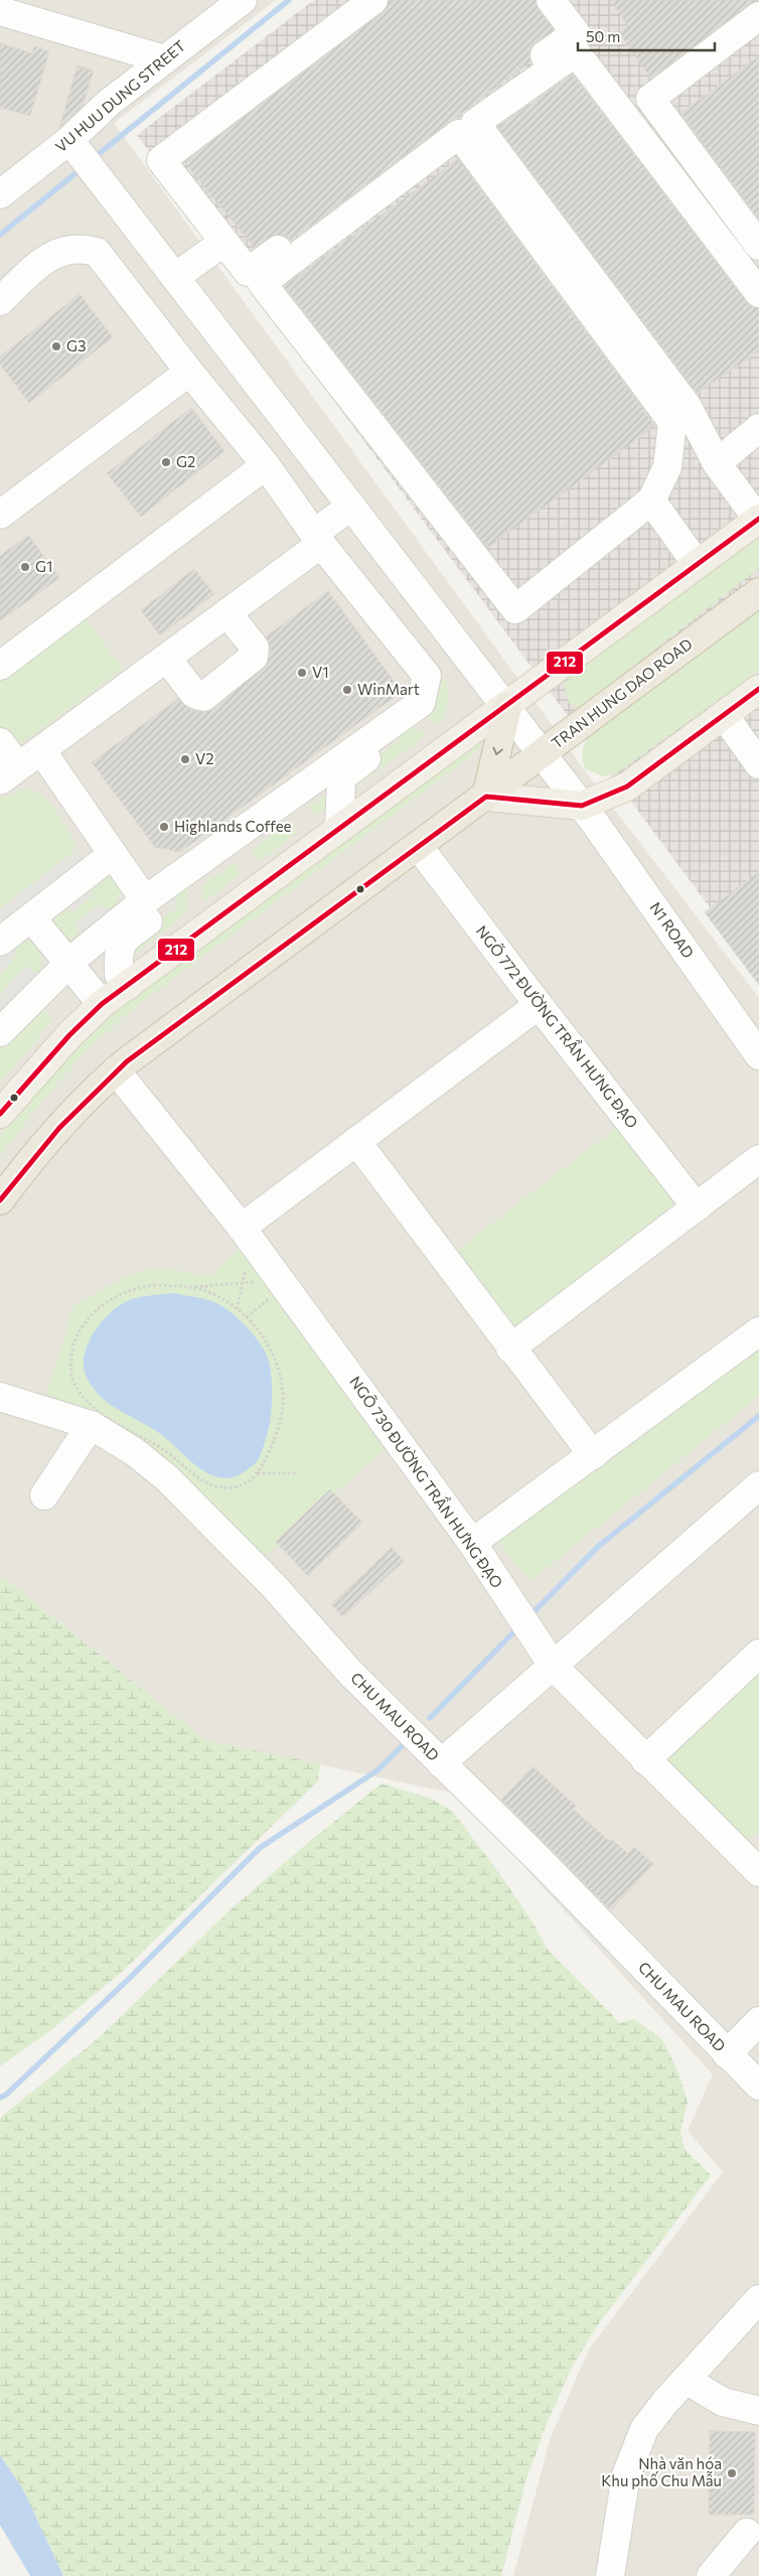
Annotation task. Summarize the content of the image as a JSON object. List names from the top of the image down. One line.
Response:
{"streets":{"highway":["TRAN HUNG DAO ROAD"],"street":["VU HUU DUNG STREET","N1 ROAD","NGÕ 772 ĐƯỜNG TRẦN HƯNG ĐẠO","NGÕ 730 ĐƯỜNG TRẦN HƯNG ĐẠO","CHU MAU ROAD"]},"crossings":[["VU HUU DUNG STREET","N1 ROAD"],["TRAN HUNG DAO ROAD","N1 ROAD"],["TRAN HUNG DAO ROAD","NGÕ 772 ĐƯỜNG TRẦN HƯNG ĐẠO"],["TRAN HUNG DAO ROAD","NGÕ 730 ĐƯỜNG TRẦN HƯNG ĐẠO"]],"places":["G3","G2","G1","V1","WinMart","V2","Highlands Coffee","Nhà văn hóa Khu phố Chu Mẫu"],"lines":["transit line 212"],"scale_bar":"50 m"}
